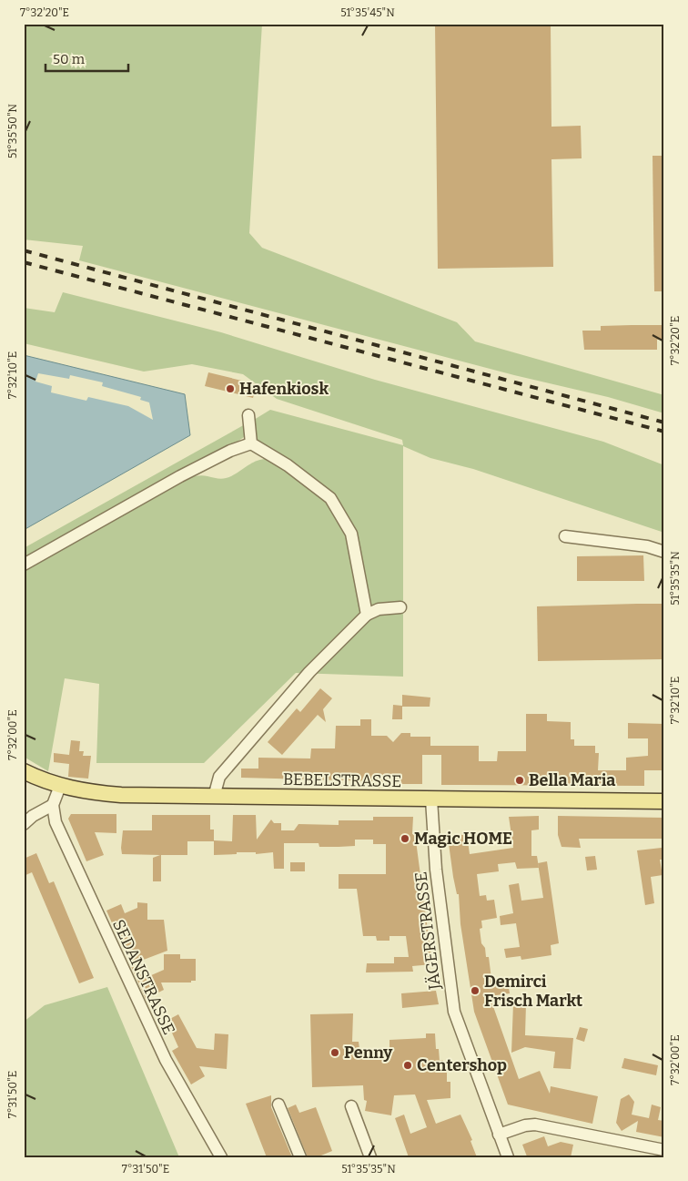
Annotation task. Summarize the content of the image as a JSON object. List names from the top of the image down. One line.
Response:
{"streets":{"main road":["BEBELSTRASSE"],"street":["JÄGERSTRASSE","SEDANSTRASSE"]},"crossings":[["BEBELSTRASSE","JÄGERSTRASSE"]],"places":["Hafenkiosk","Bella Maria","Magic HOME","Demirci Frisch Markt","Penny","Centershop"],"scale_bar":"50 m","coordinates":["7°32'20\"E","51°35'45\"N","51°35'50\"N","7°32'10\"E","51°35'35\"N","7°32'00\"E","7°31'50\"E"]}
